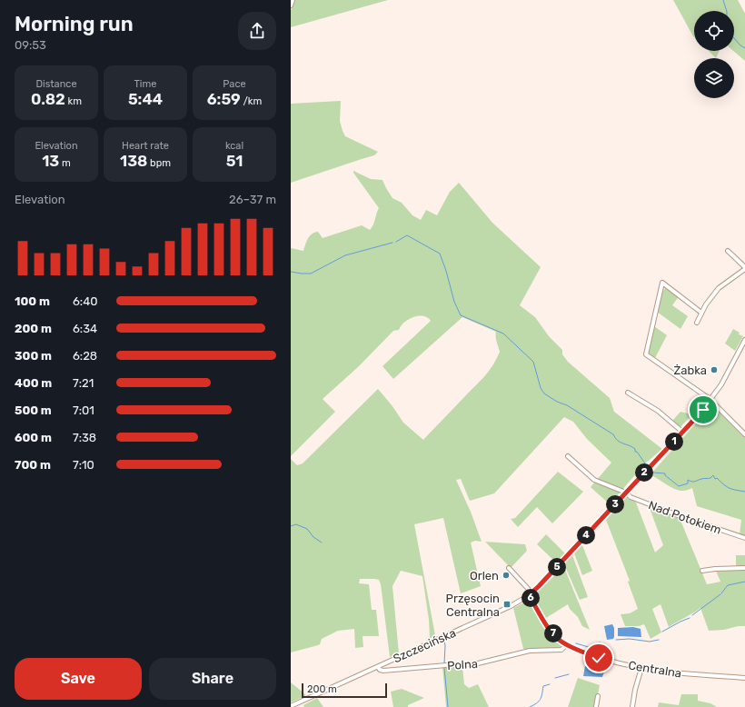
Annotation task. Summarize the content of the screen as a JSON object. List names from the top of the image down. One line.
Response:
{"streets":{"street":["Nad Potokiem","Szczecińska","Polna","Centralna"]},"crossings":[["Nad Potokiem","Szczecińska"],["Szczecińska","Polna"],["Szczecińska","Centralna"],["Polna","Centralna"]],"places":{"other":["Żabka","Orlen"],"transit":["Przęsocin Centralna"]},"scale_bar":"200 m","page":{"heading":["Morning run","09:53"],"stats":[["Distance","0.82 km"],["Time","5:44"],["Pace","6:59 /km"],["Elevation","13 m"],["Heart rate","138 bpm"],["kcal","51"]],"chart":["Elevation","26–37 m"],"list":[{"name":"100 m","note":"6:40"},{"name":"200 m","note":"6:34"},{"name":"300 m","note":"6:28"},{"name":"400 m","note":"7:21"},{"name":"500 m","note":"7:01"},{"name":"600 m","note":"7:38"},{"name":"700 m","note":"7:10"}],"pins":["1","2","3","4","5","6","7"],"buttons":["Save","Share"],"scale":"200 m"}}
